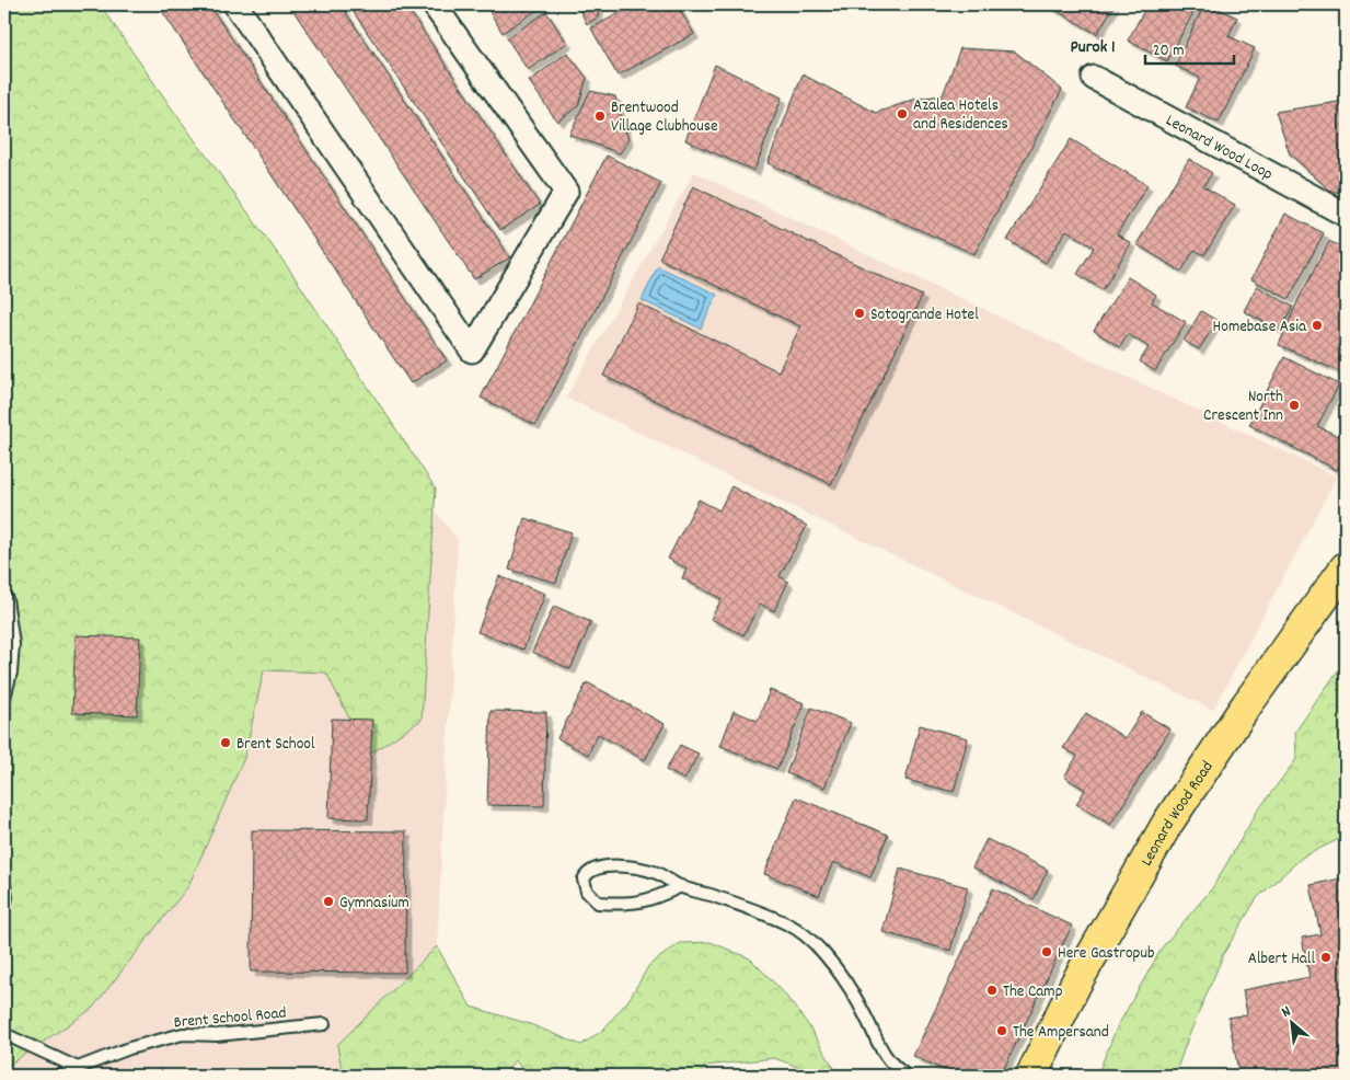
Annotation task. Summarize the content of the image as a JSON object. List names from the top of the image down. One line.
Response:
{"streets":{"main road":["Leonard Wood Road"],"street":["Leonard Wood Loop"],"lane":["Brent School Road"]},"districts":["Purok 1"],"places":["Azalea Hotels and Residences","Brentwood Village Clubhouse","Sotogrande Hotel","Homebase Asia","North Crescent Inn","Brent School","Gymnasium","Here Gastropub","Albert Hall","The Camp","The Ampersand"],"scale_bar":"20 m","north":"top left"}
